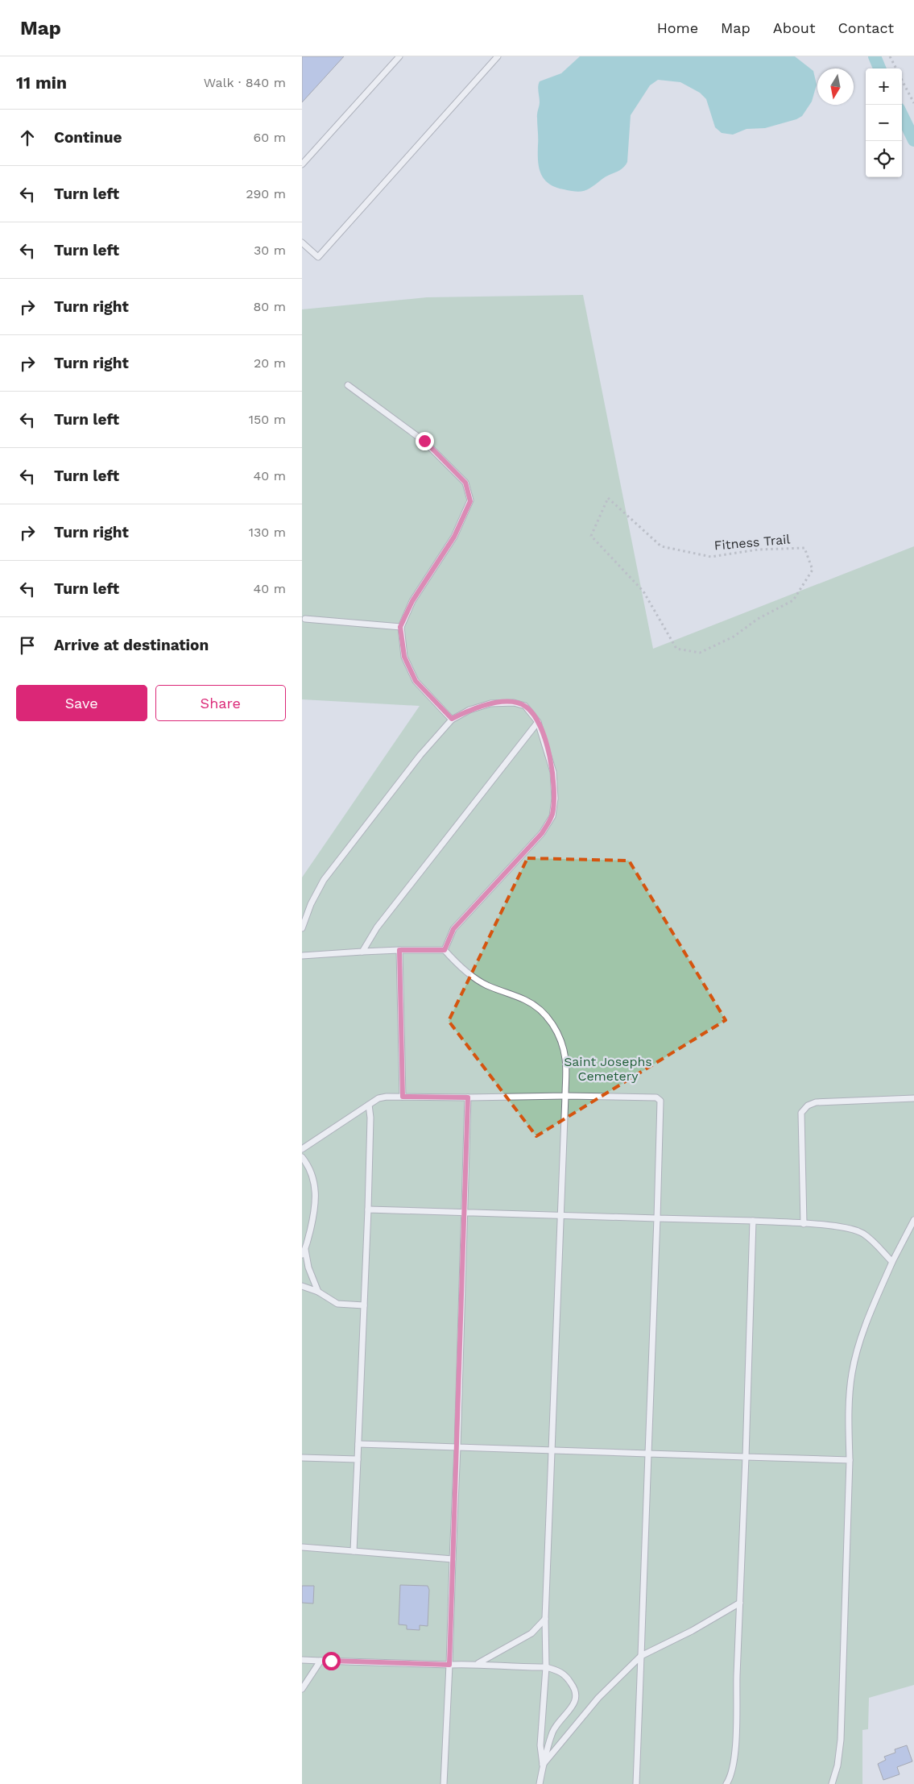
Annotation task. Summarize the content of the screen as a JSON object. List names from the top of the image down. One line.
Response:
{"streets":{"path":["Fitness Trail"]},"parks":["Saint Josephs Cemetery"],"north":"bottom","page":{"header":"Map","nav":["Home","Map","About","Contact"],"heading":["11 min","Walk · 840 m"],"map_buttons":["+","−"],"list":[["Continue","60 m"],["Turn left","290 m"],["Turn left","30 m"],["Turn right","80 m"],["Turn right","20 m"],["Turn left","150 m"],["Turn left","40 m"],["Turn right","130 m"],["Turn left","40 m"],"Arrive at destination"],"buttons":["Save","Share"]}}
